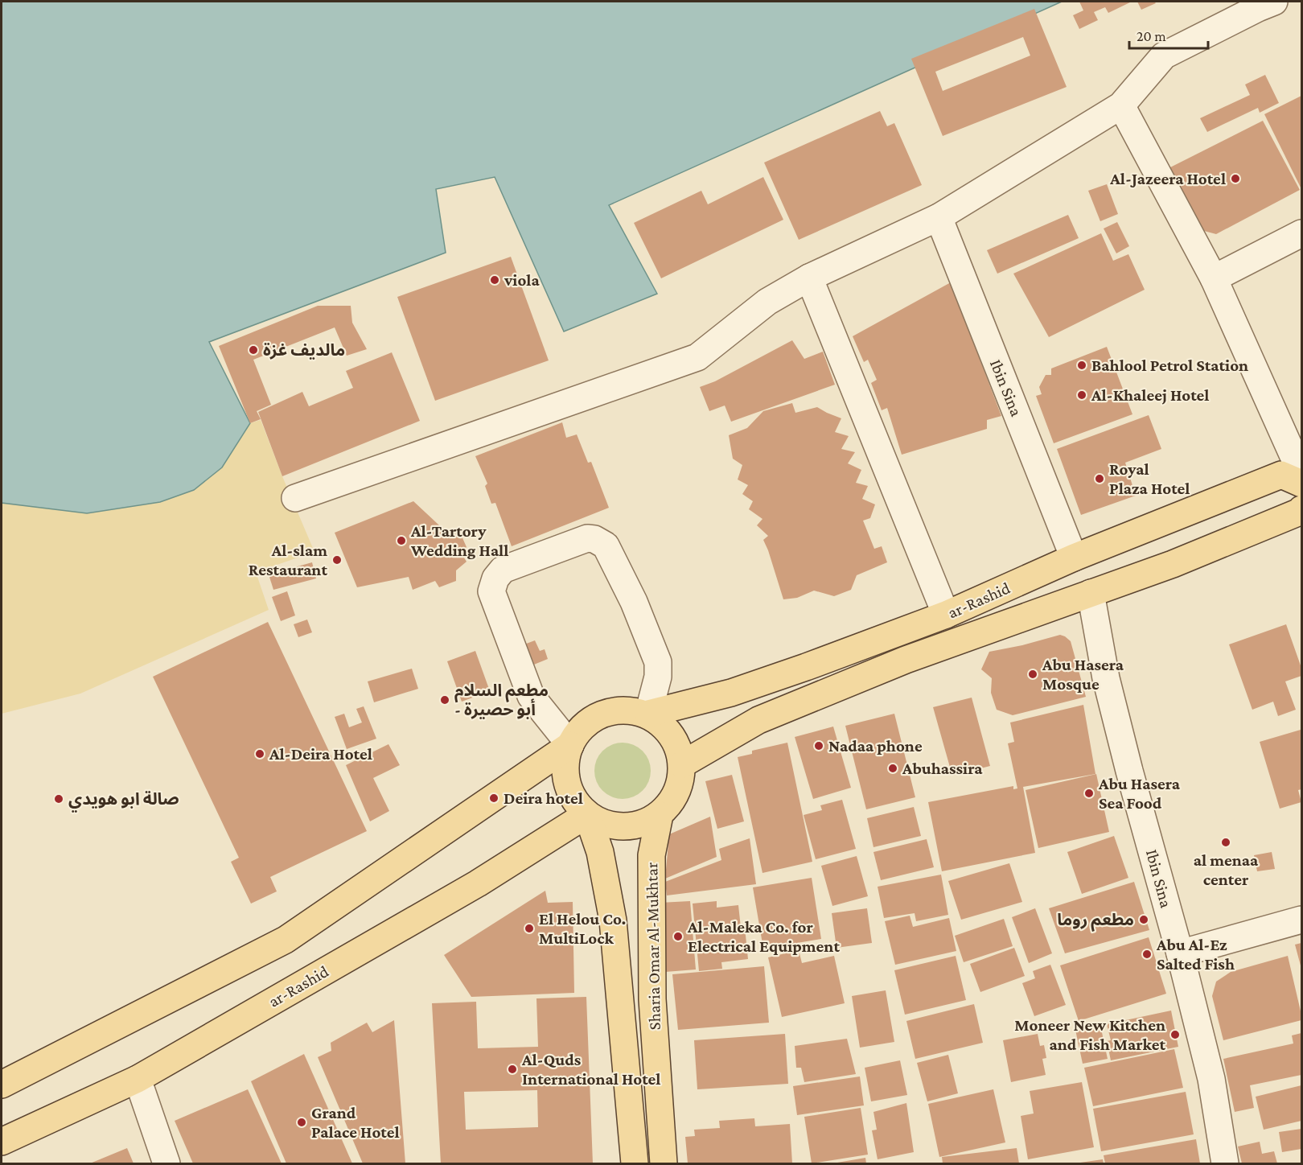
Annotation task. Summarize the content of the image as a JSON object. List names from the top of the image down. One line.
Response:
{"streets":{"main road":["ar-Rashid","Sharia Omar Al-Mukhtar"],"street":["Ibin Sina"]},"crossings":[["Ibin Sina","ar-Rashid"],["ar-Rashid","Sharia Omar Al-Mukhtar"]],"places":["Al-Jazeera Hotel","viola","مالديف غزة","Bahlool Petrol Station","Al-Khaleej Hotel","Royal Plaza Hotel","Al-Tartory Wedding Hall","Al-slam Restaurant","Abu Hasera Mosque","مطعم السلام - أبو حصيرة","Nadaa phone","Al-Deira Hotel","Abuhassira","Abu Hasera Sea Food","Deira hotel","صالة ابو هويدي","al menaa center","مطعم روما","El Helou Co. MultiLock","Al-Maleka Co. for Electrical Equipment","Abu Al-Ez Salted Fish","Moneer New Kitchen and Fish Market","Al-Quds International Hotel","Grand Palace Hotel"],"scale_bar":"20 m"}
